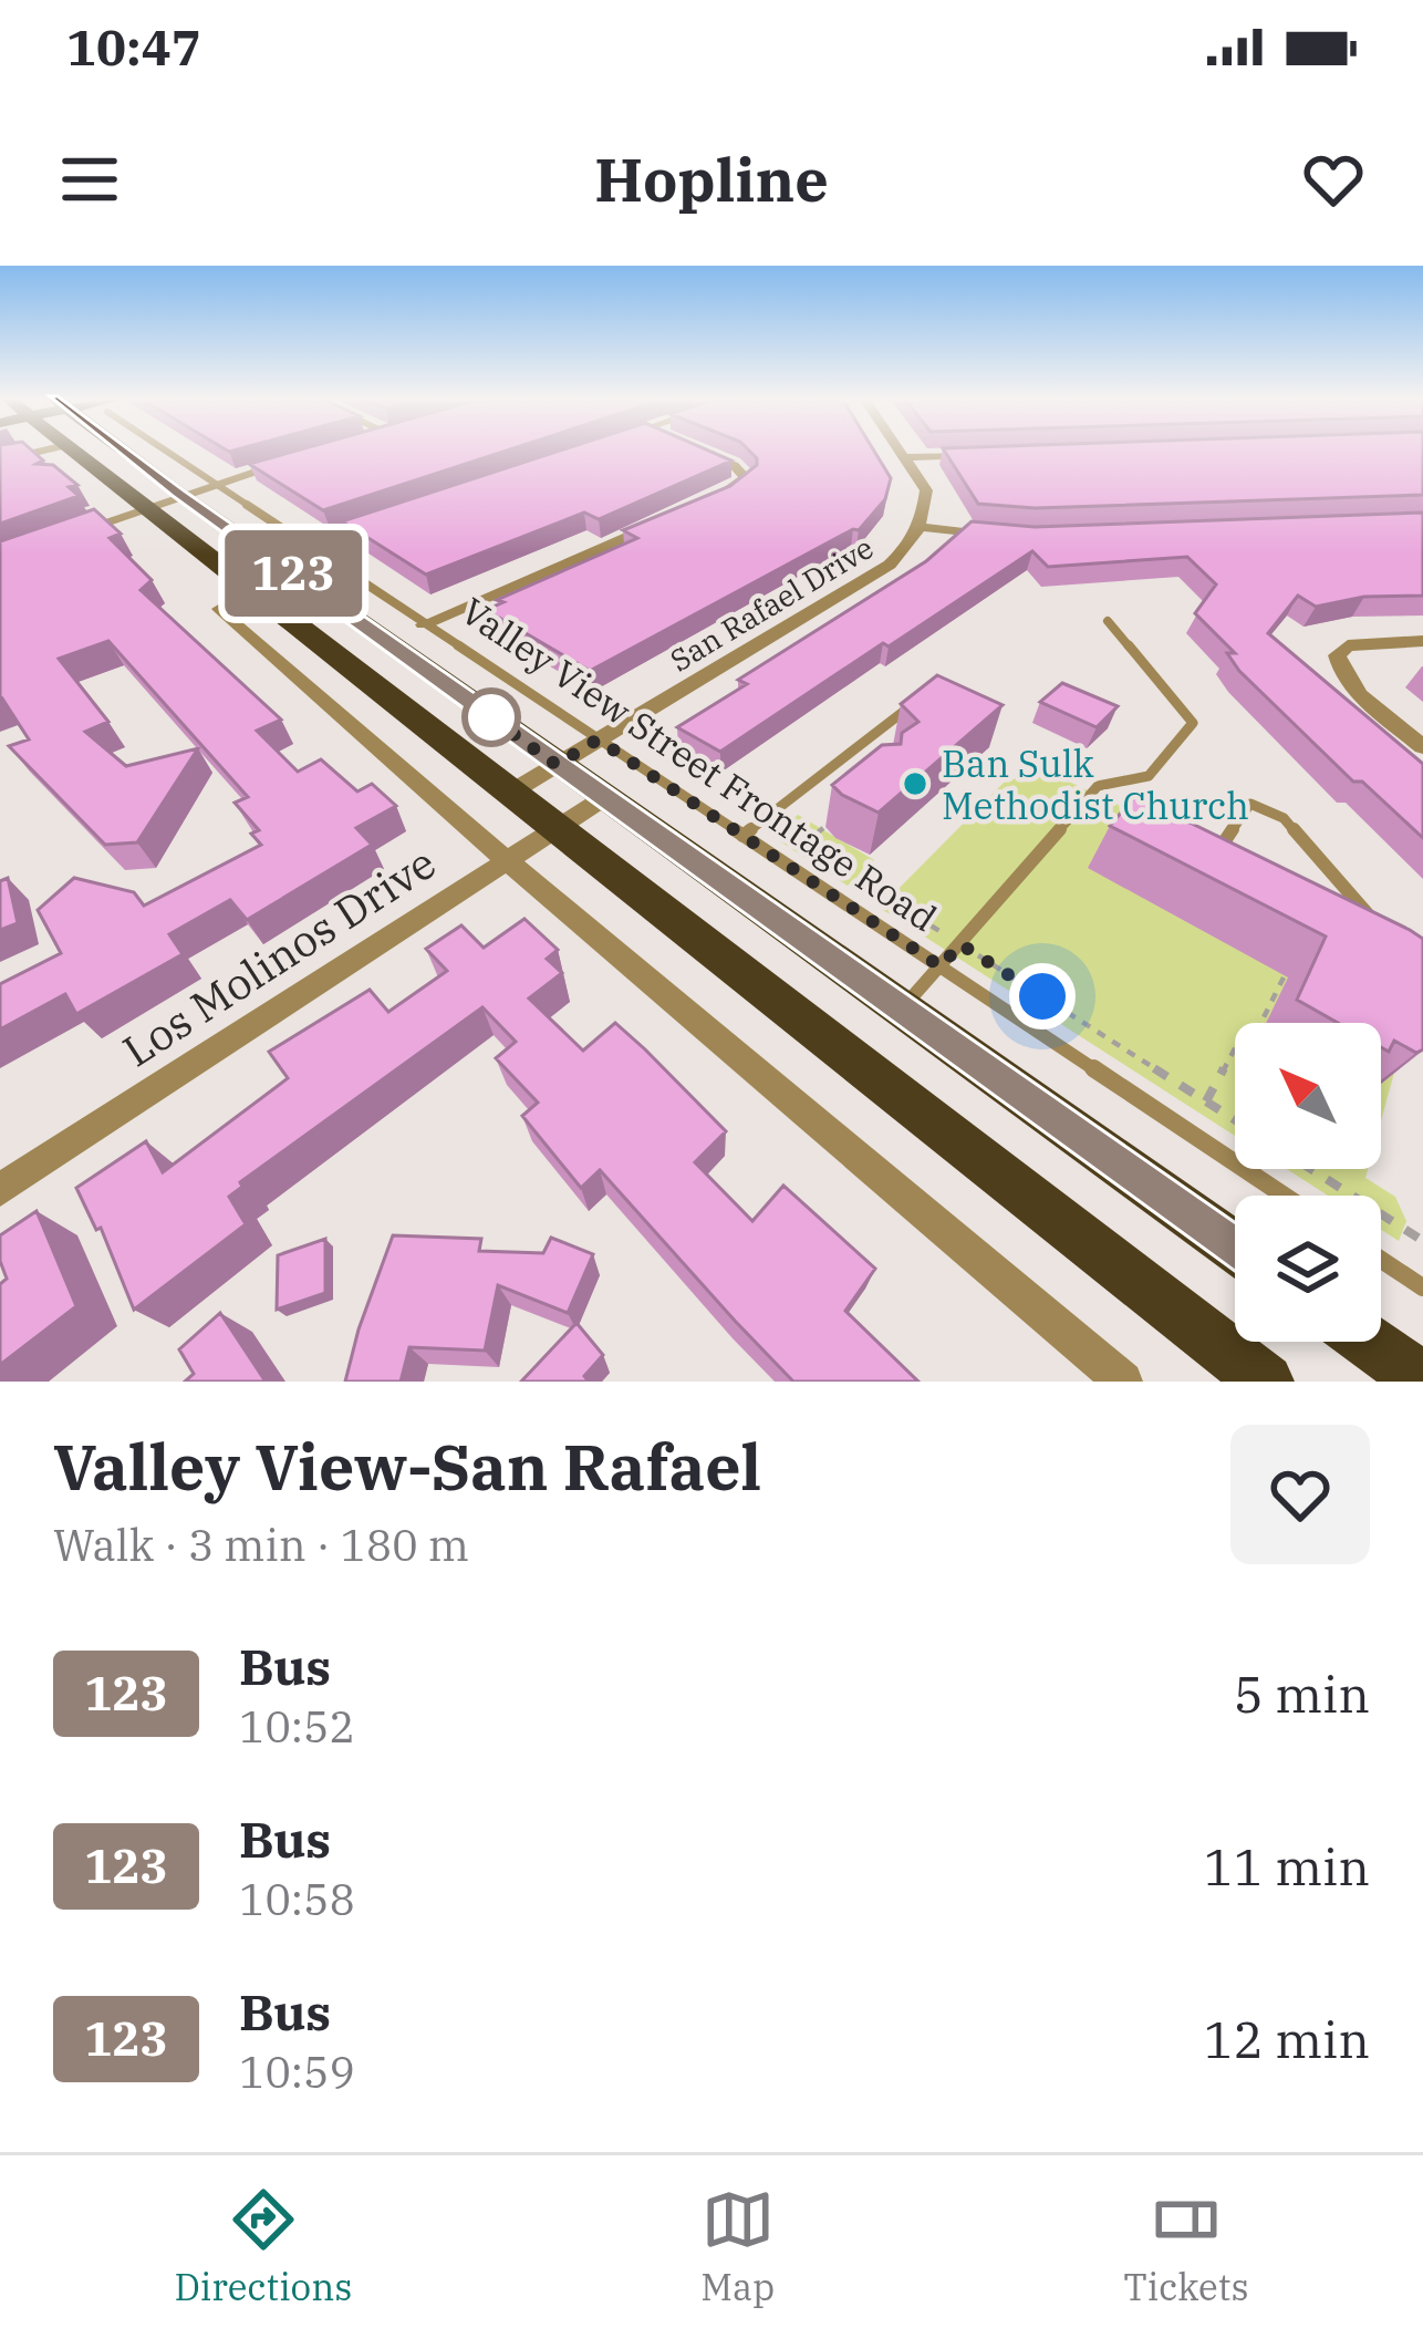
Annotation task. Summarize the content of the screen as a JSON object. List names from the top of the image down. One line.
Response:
{"streets":{"street":["San Rafael Drive","Los Molinos Drive"],"lane":["Valley View Street Frontage Road"]},"crossings":[["San Rafael Drive","Valley View Street Frontage Road"]],"places":["Ban Sulk Methodist Church"],"lines":["bus line 123"],"north":"top left","page":{"status":"10:47","header":"Hopline","on_map":"123","heading":["Valley View-San Rafael","Walk · 3 min · 180 m"],"list":[{"mark":"123","name":"Bus","note":"10:52","value":"5 min"},{"mark":"123","name":"Bus","note":"10:58","value":"11 min"},{"mark":"123","name":"Bus","note":"10:59","value":"12 min"}],"tabs":["Directions","Map","Tickets"]}}
